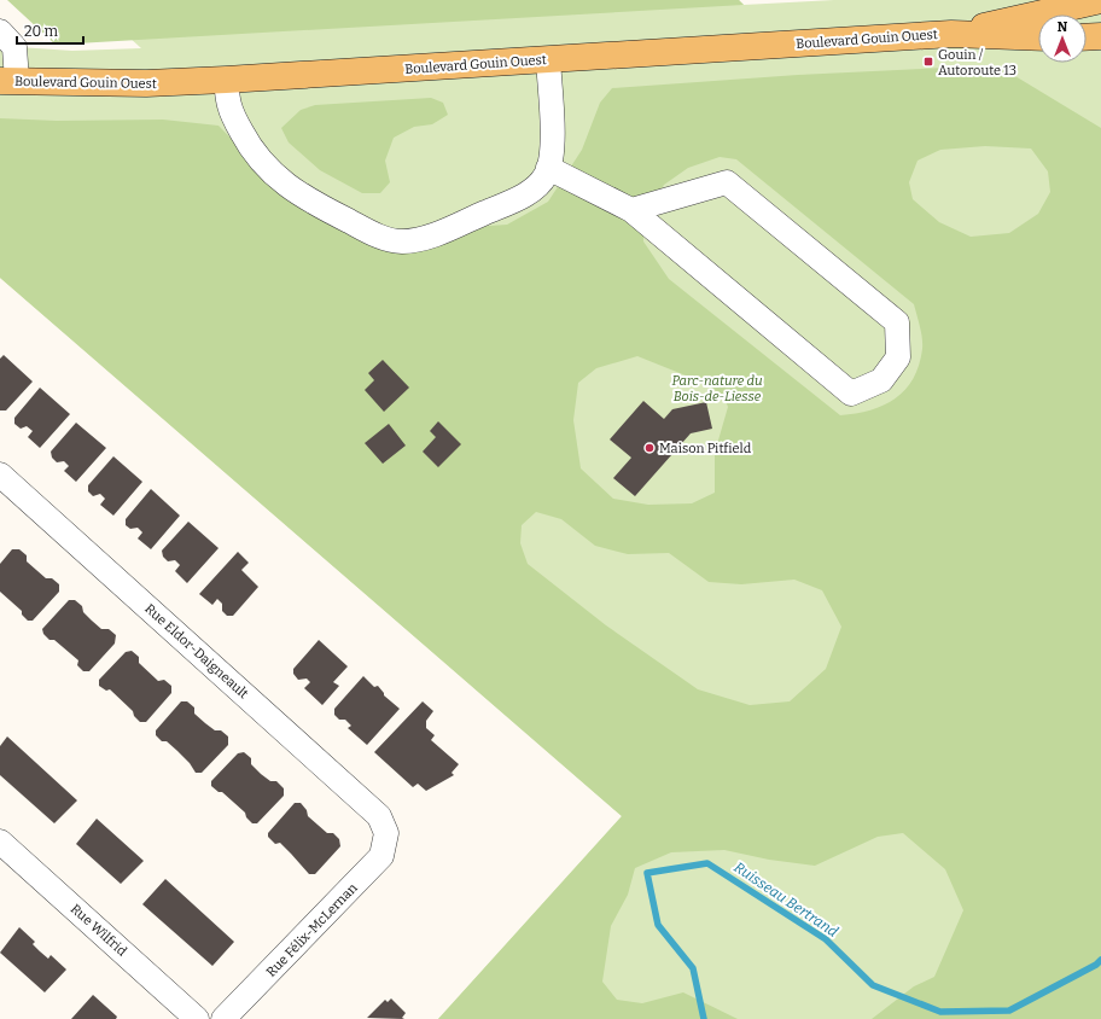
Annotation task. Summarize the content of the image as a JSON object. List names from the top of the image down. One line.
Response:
{"streets":{"main road":["Boulevard Gouin Ouest"],"street":["Rue Eldor-Daigneault","Rue Wilfrid","Rue Félix-McLernan"]},"crossings":[["Rue Eldor-Daigneault","Rue Félix-McLernan"]],"water":["Ruisseau Bertrand"],"parks":["Parc-nature du Bois-de-Liesse"],"places":{"transit":["Gouin / Autoroute 13"],"other":["Maison Pitfield"]},"scale_bar":"20 m","north":"top"}
